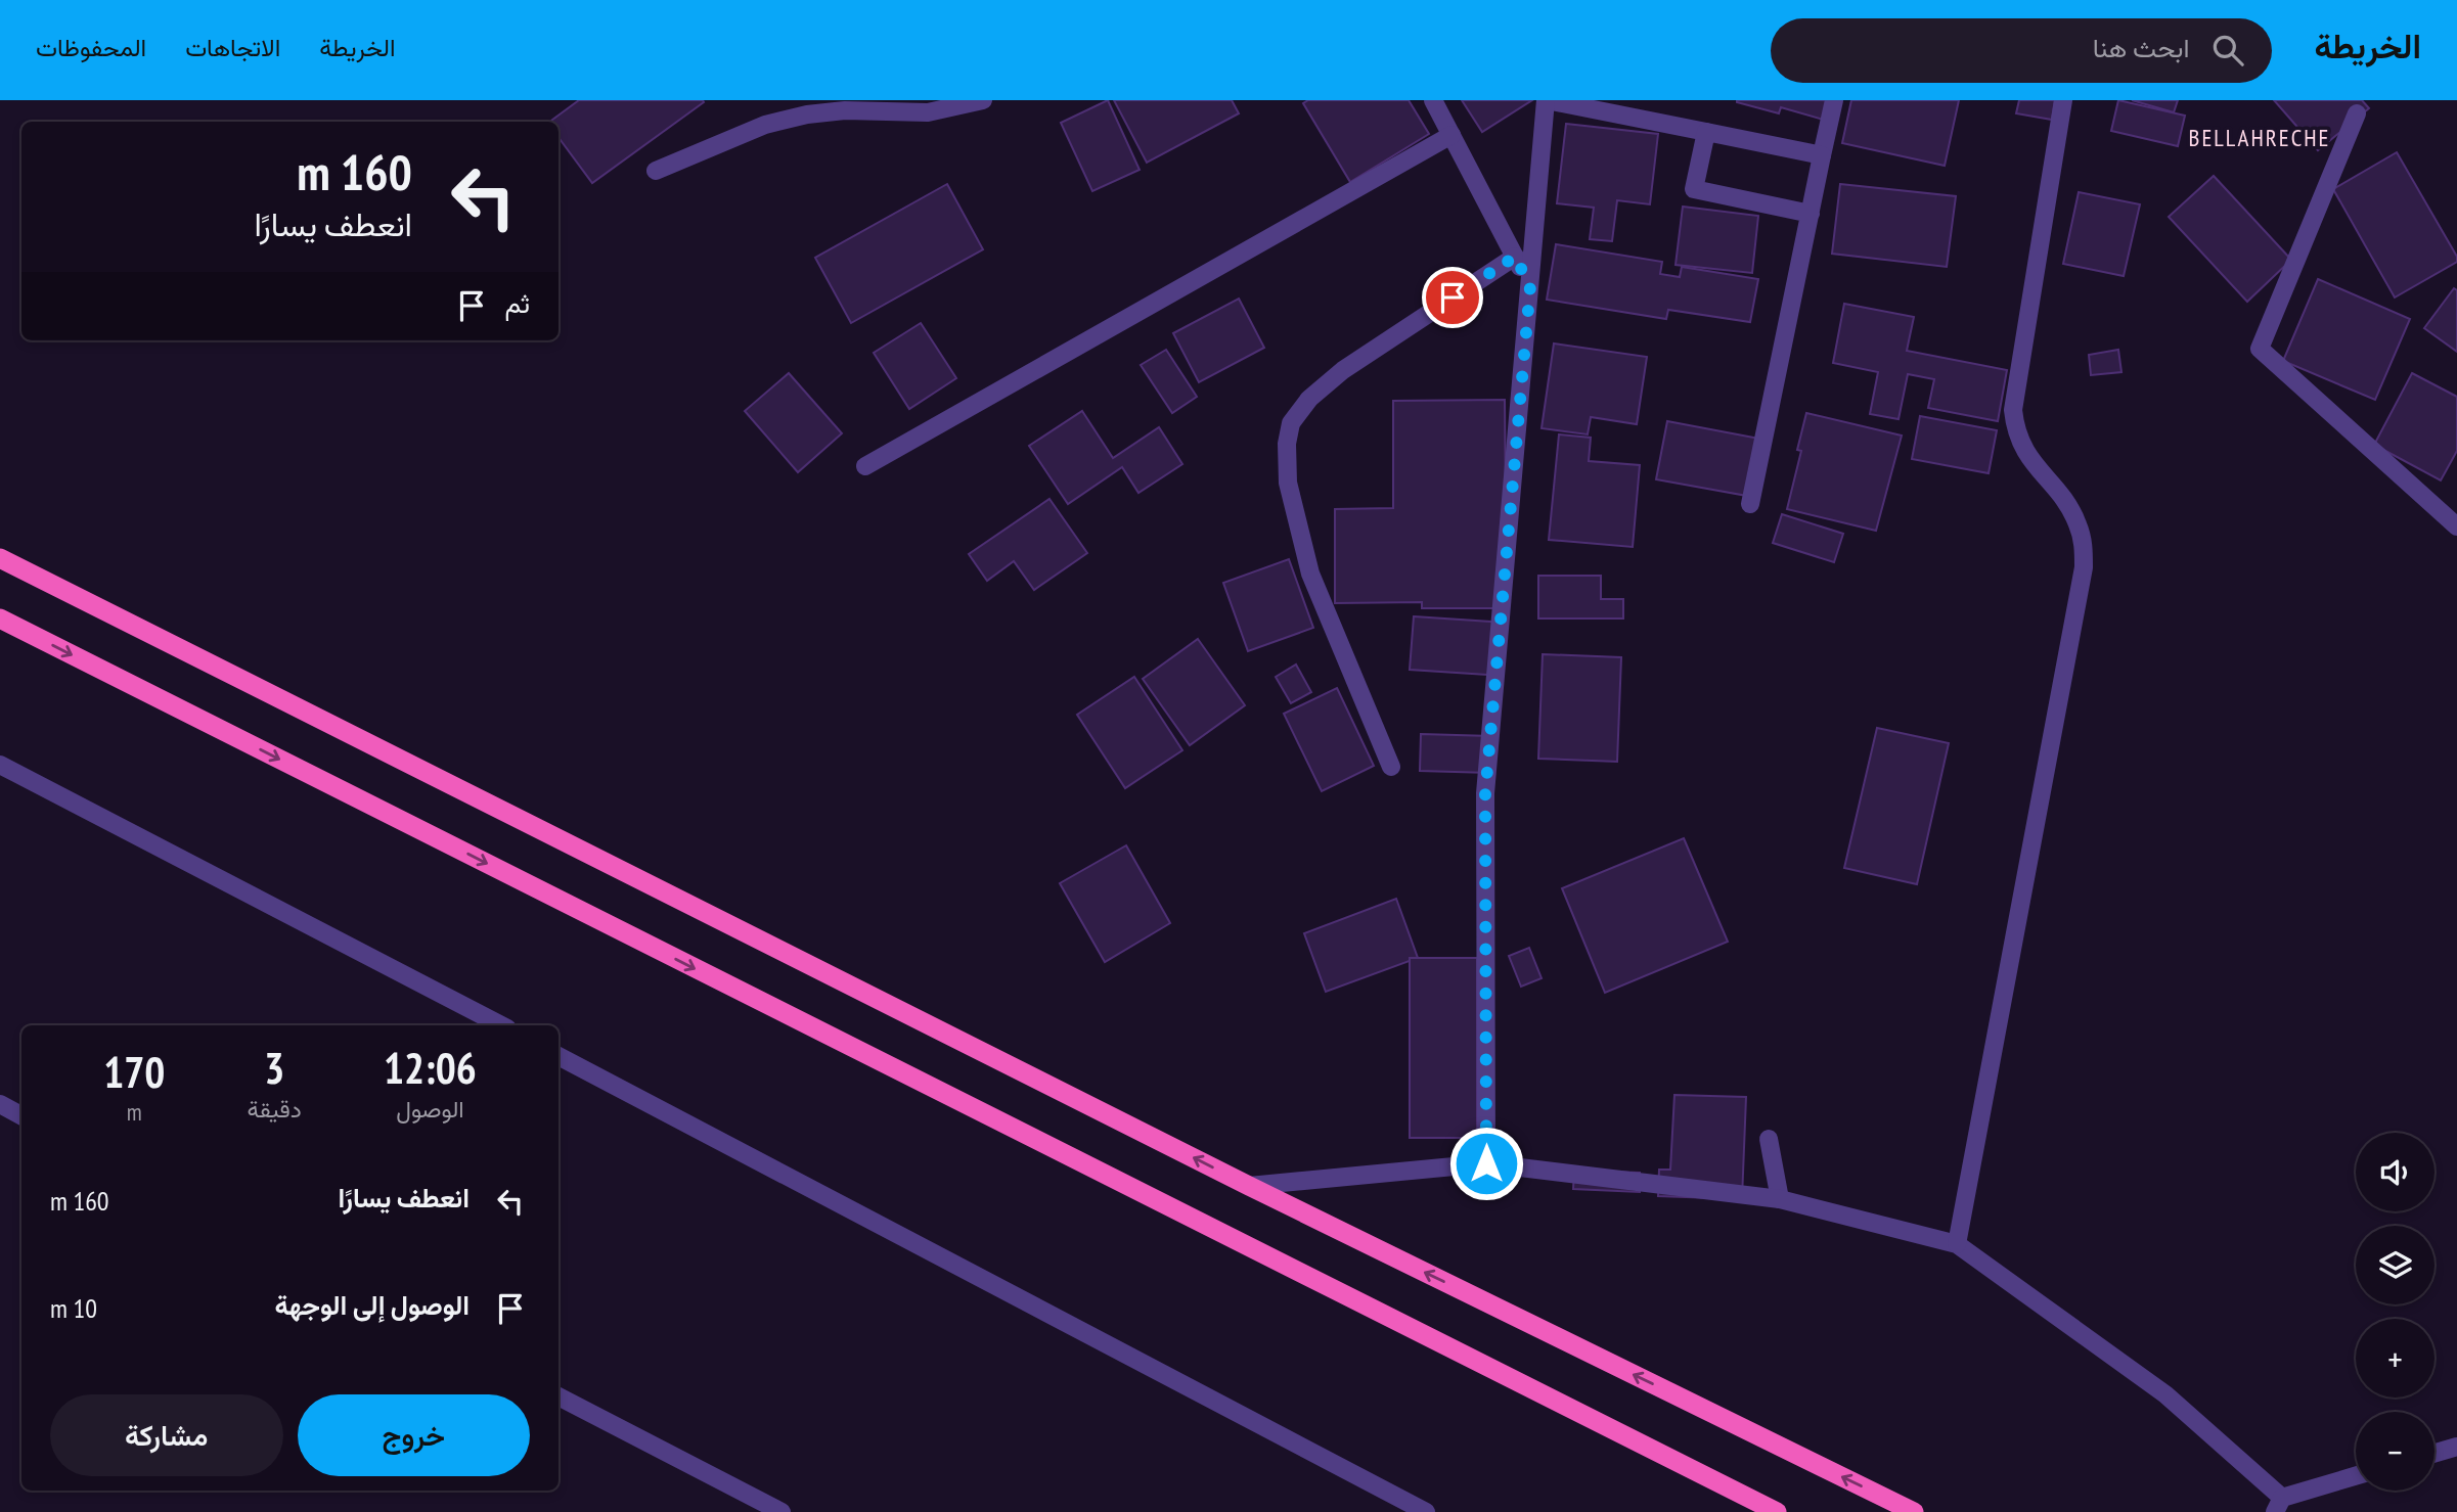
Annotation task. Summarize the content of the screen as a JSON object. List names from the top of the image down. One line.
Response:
{"districts":["BELLAHRECHE"],"page":{"header":"الخريطة","search":"ابحث هنا","nav":["الخريطة","الاتجاهات","المحفوظات"],"turn":["160 m","انعطف يسارًا"],"then":"ثم","eta":["12:06","الوصول","3","دقيقة","170","m"],"map_buttons":["+","−"],"list":[{"name":"انعطف يسارًا","value":"160 m"},{"name":"الوصول إلى الوجهة","value":"10 m"}],"buttons":["خروج","مشاركة"]}}
